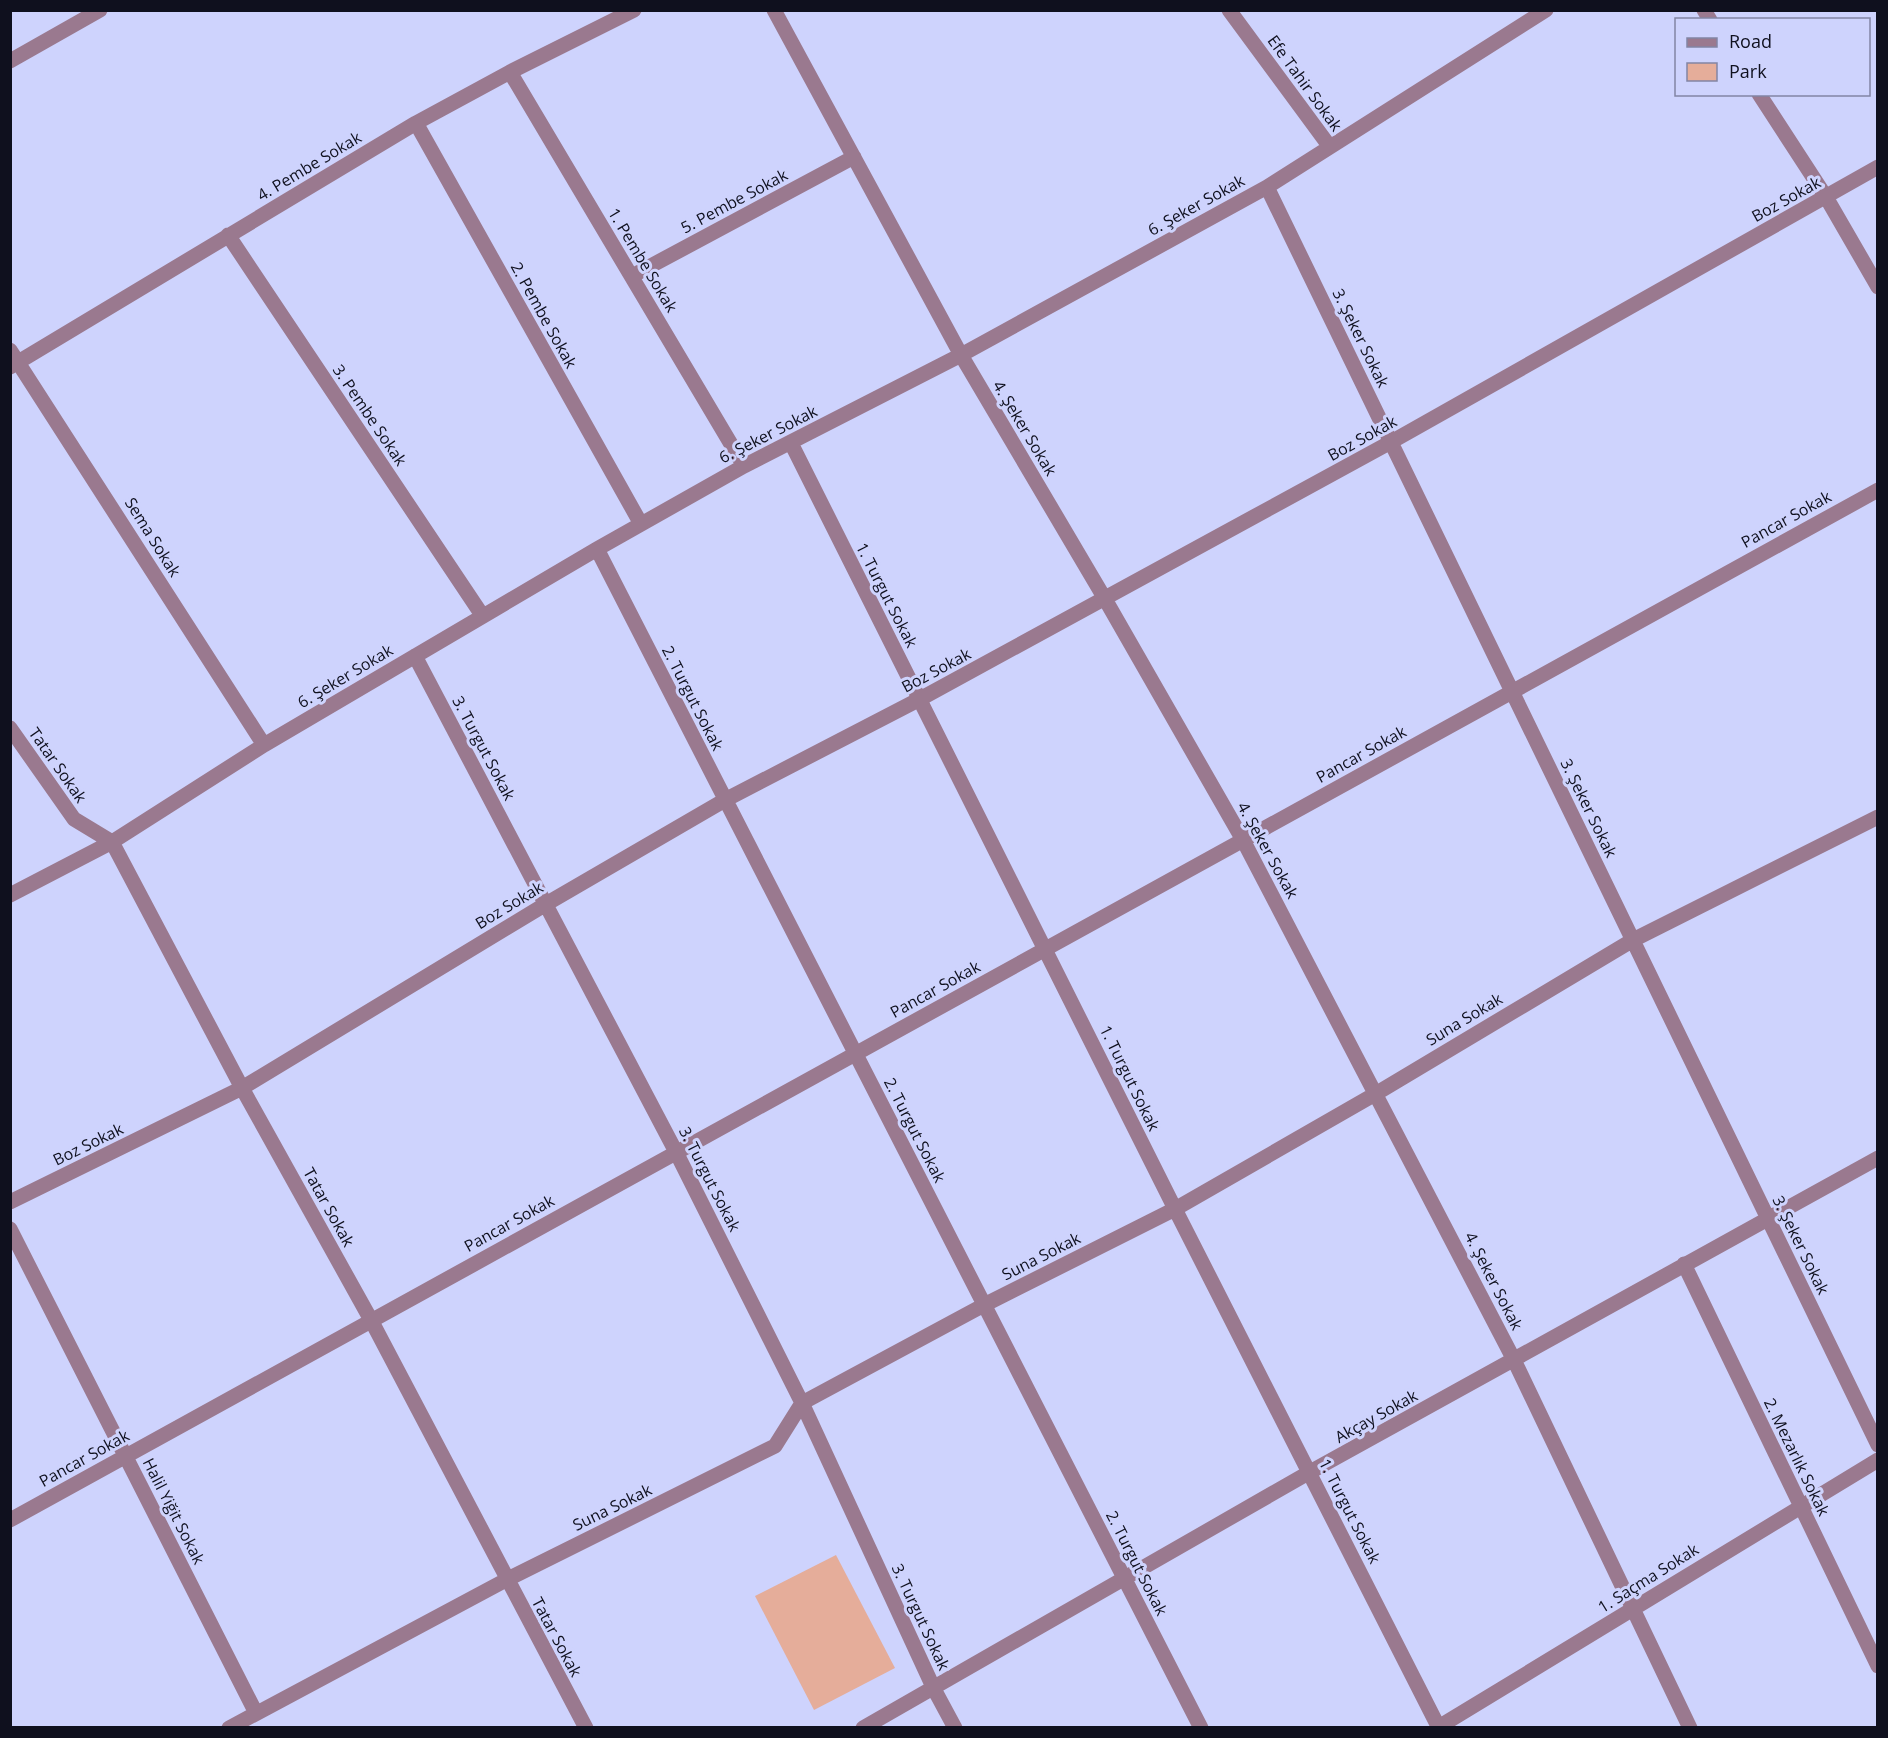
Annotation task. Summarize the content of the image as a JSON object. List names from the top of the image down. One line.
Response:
{"streets":{"street":["Efe Tahir Sokak","4. Pembe Sokak","Boz Sokak","5. Pembe Sokak","6. Şeker Sokak","1. Pembe Sokak","2. Pembe Sokak","3. Şeker Sokak","3. Pembe Sokak","4. Şeker Sokak","Pancar Sokak","Sema Sokak","1. Turgut Sokak","2. Turgut Sokak","3. Turgut Sokak","Tatar Sokak","Suna Sokak","Akçay Sokak","2. Mezarlık Sokak","Halil Yiğit Sokak","1. Saçma Sokak"]},"crossings":[["Efe Tahir Sokak","6. Şeker Sokak"],["4. Pembe Sokak","1. Pembe Sokak"],["4. Pembe Sokak","2. Pembe Sokak"],["4. Pembe Sokak","3. Pembe Sokak"],["4. Pembe Sokak","Sema Sokak"],["Boz Sokak","3. Şeker Sokak"],["Boz Sokak","4. Şeker Sokak"],["Boz Sokak","1. Turgut Sokak"],["Boz Sokak","2. Turgut Sokak"],["Boz Sokak","3. Turgut Sokak"],["Boz Sokak","Tatar Sokak"],["5. Pembe Sokak","1. Pembe Sokak"],["5. Pembe Sokak","4. Şeker Sokak"],["6. Şeker Sokak","1. Pembe Sokak"],["6. Şeker Sokak","2. Pembe Sokak"],["6. Şeker Sokak","3. Şeker Sokak"],["6. Şeker Sokak","3. Pembe Sokak"],["6. Şeker Sokak","4. Şeker Sokak"],["6. Şeker Sokak","Sema Sokak"],["6. Şeker Sokak","1. Turgut Sokak"],["6. Şeker Sokak","2. Turgut Sokak"],["6. Şeker Sokak","3. Turgut Sokak"],["6. Şeker Sokak","Tatar Sokak"],["3. Şeker Sokak","Pancar Sokak"],["3. Şeker Sokak","Suna Sokak"],["3. Şeker Sokak","Akçay Sokak"],["4. Şeker Sokak","Pancar Sokak"],["4. Şeker Sokak","Suna Sokak"],["4. Şeker Sokak","Akçay Sokak"],["4. Şeker Sokak","1. Saçma Sokak"],["Pancar Sokak","1. Turgut Sokak"],["Pancar Sokak","2. Turgut Sokak"],["Pancar Sokak","3. Turgut Sokak"],["Pancar Sokak","Tatar Sokak"],["Pancar Sokak","Halil Yiğit Sokak"],["1. Turgut Sokak","Suna Sokak"],["1. Turgut Sokak","Akçay Sokak"],["1. Turgut Sokak","1. Saçma Sokak"],["2. Turgut Sokak","Suna Sokak"],["2. Turgut Sokak","Akçay Sokak"],["3. Turgut Sokak","Suna Sokak"],["3. Turgut Sokak","Akçay Sokak"],["Tatar Sokak","Suna Sokak"],["Suna Sokak","Halil Yiğit Sokak"],["Akçay Sokak","2. Mezarlık Sokak"],["2. Mezarlık Sokak","1. Saçma Sokak"]],"legend":["Road","Park"]}
